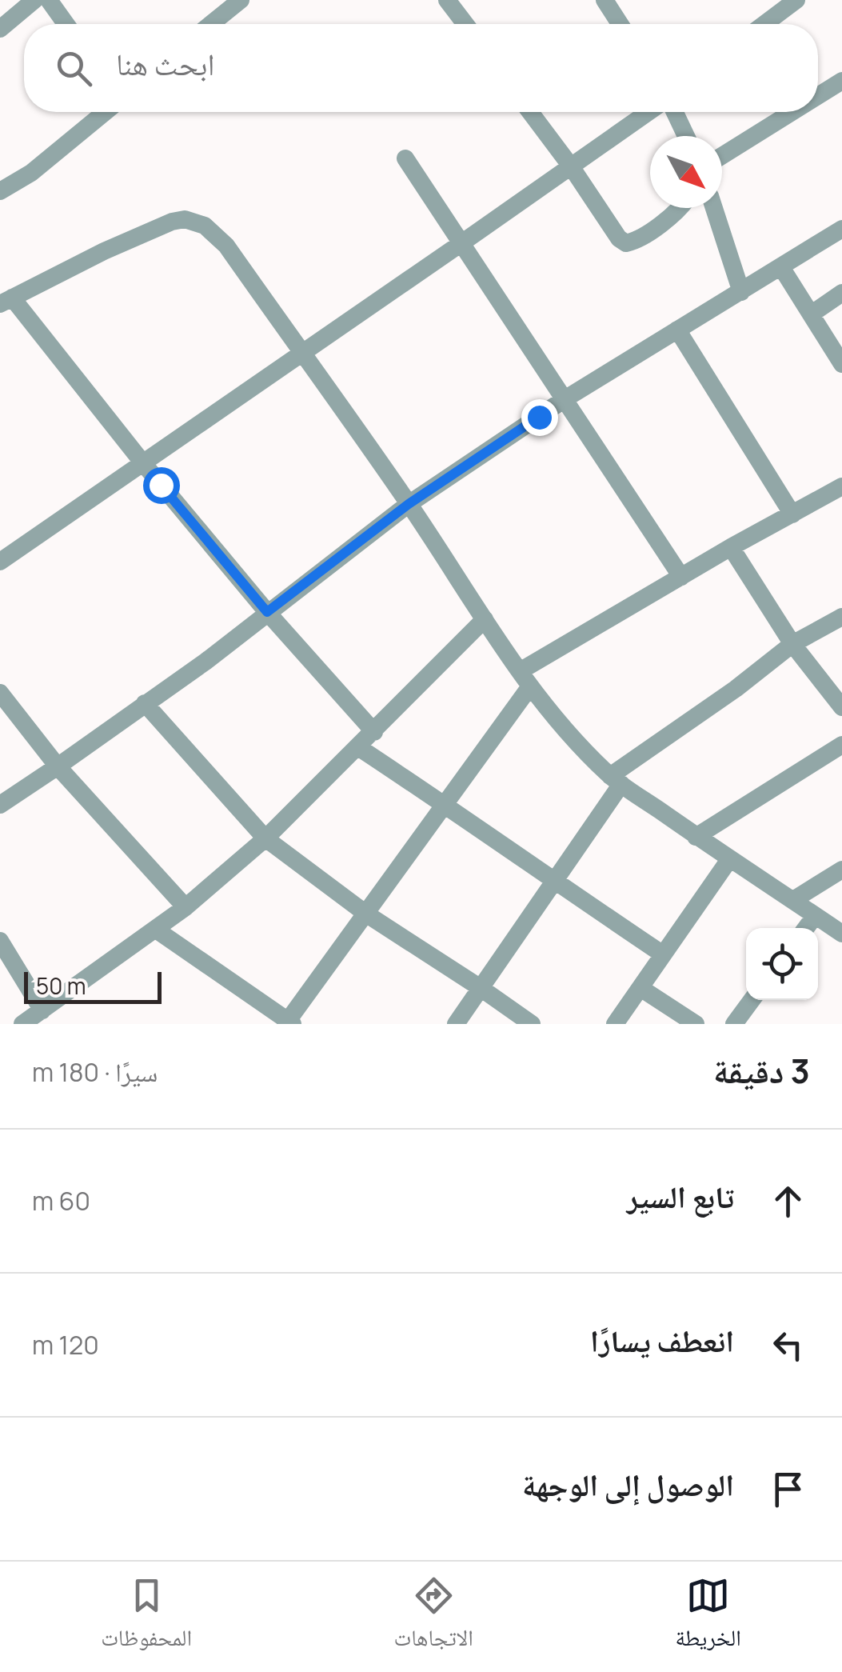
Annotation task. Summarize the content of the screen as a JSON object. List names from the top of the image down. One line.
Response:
{"scale_bar":"50 m","north":"bottom right","page":{"search":"ابحث هنا","scale":"50 m","heading":["3 دقيقة","سيرًا · 180 m"],"list":[["تابع السير","60 m"],["انعطف يسارًا","120 m"],"الوصول إلى الوجهة"],"nav":["الخريطة","الاتجاهات","المحفوظات"]}}
